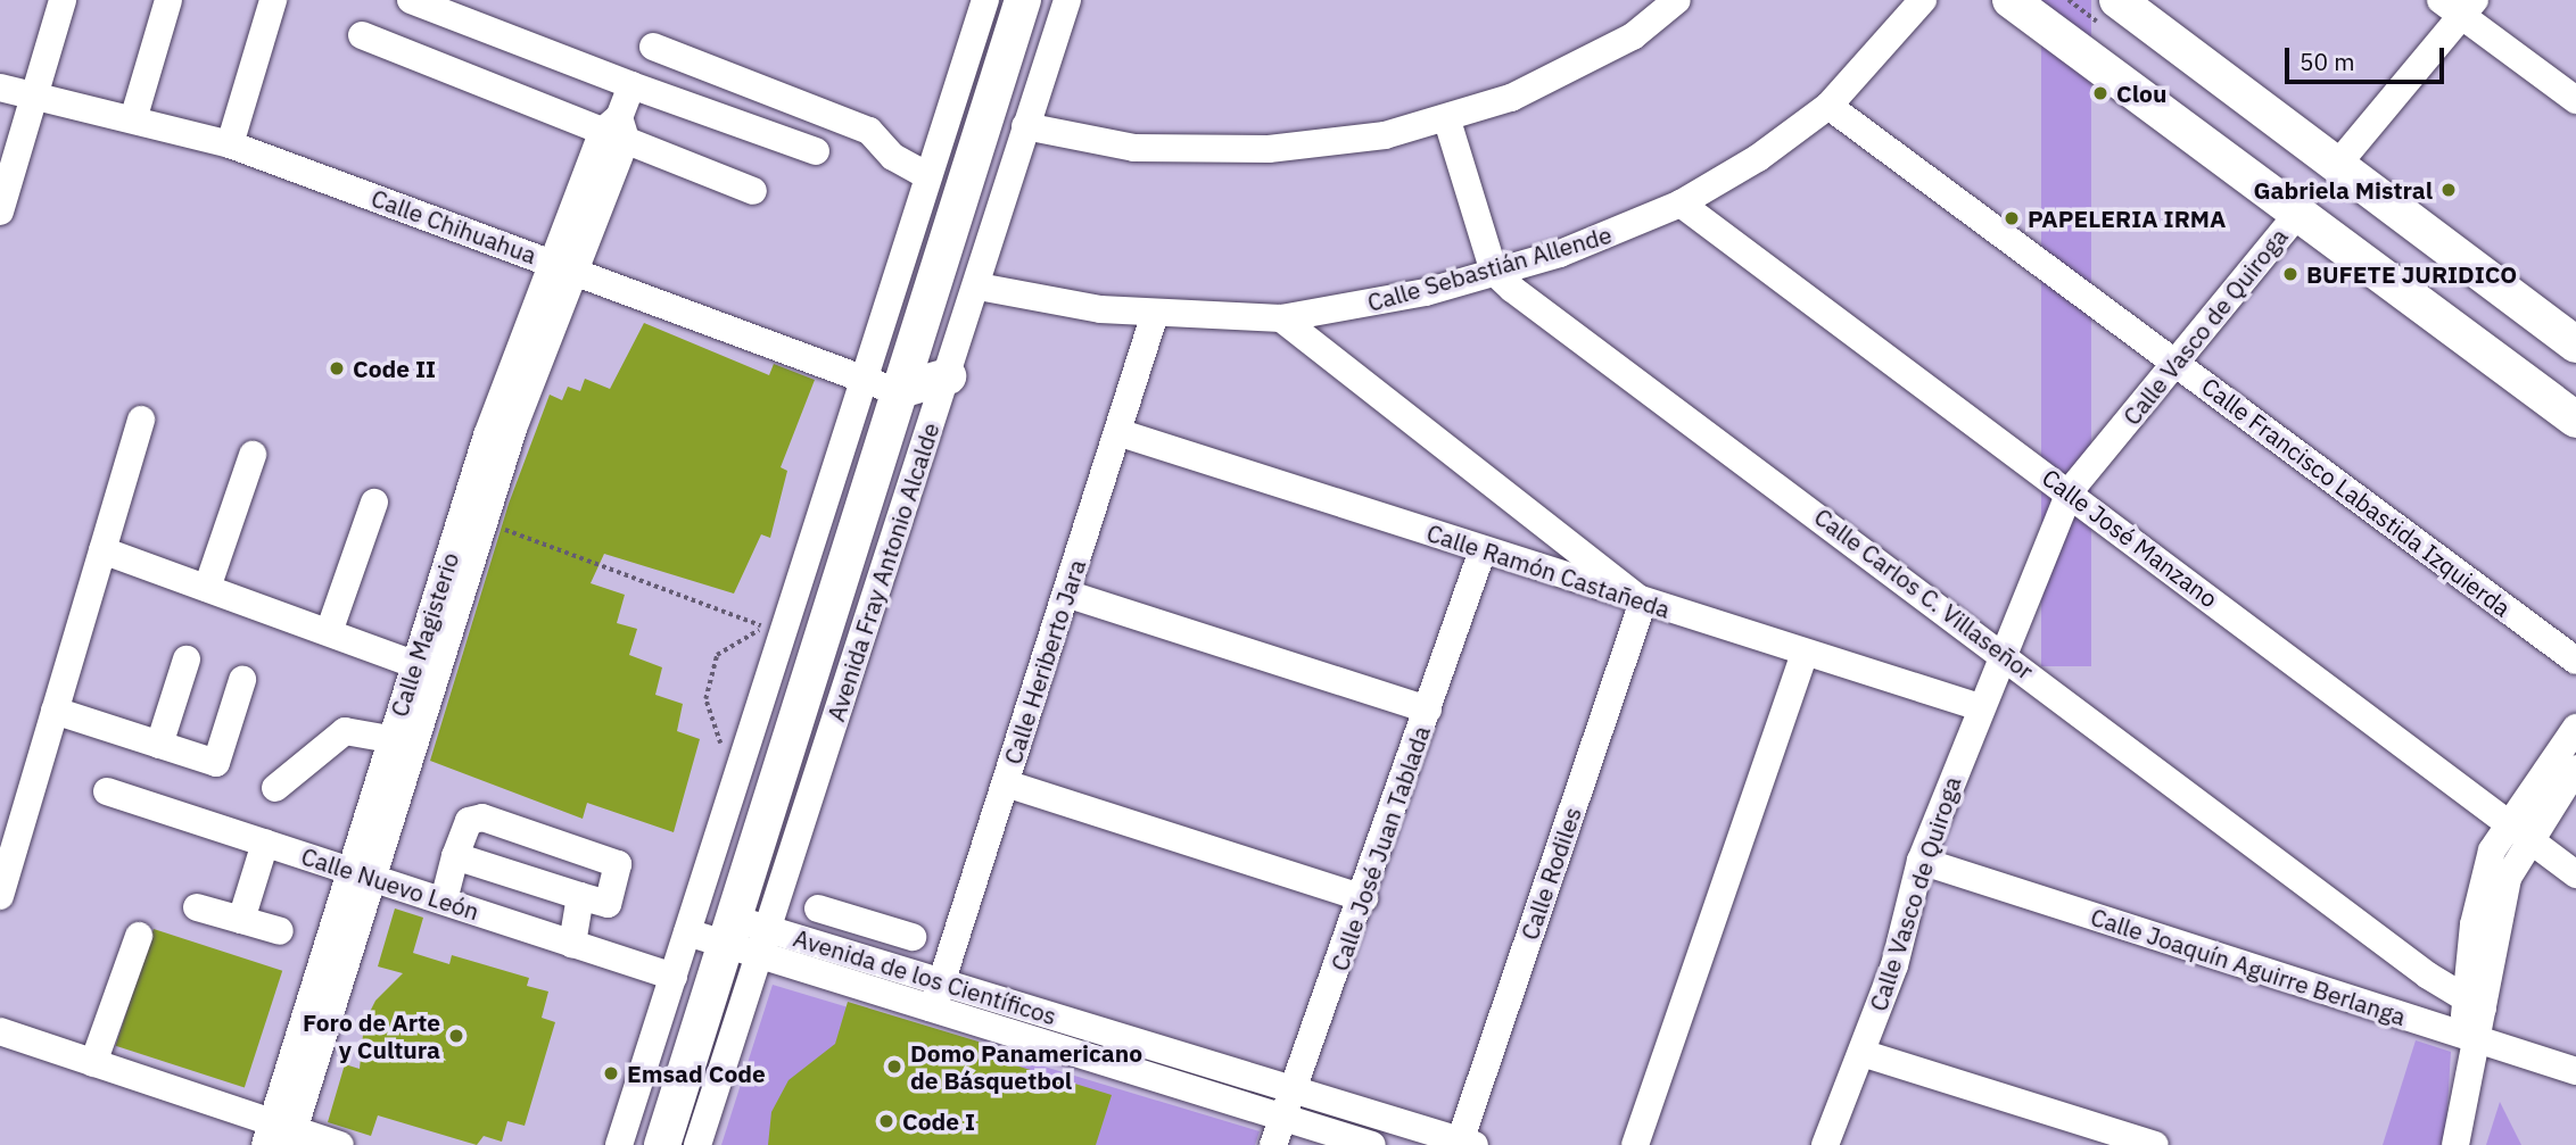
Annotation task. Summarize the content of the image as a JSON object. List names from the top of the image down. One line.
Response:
{"streets":{"main road":["Avenida Fray Antonio Alcalde"],"street":["Calle Chihuahua","Calle Sebastián Allende","Calle Vasco de Quiroga","Calle Francisco Labastida Izquierda","Calle José Manzano","Calle Ramón Castañeda","Calle Carlos C. Villaseñor","Calle Magisterio","Calle Heriberto Jara","Calle José Juan Tablada","Calle Rodiles","Calle Nuevo León","Calle Joaquín Aguirre Berlanga","Avenida de los Científicos"]},"crossings":[["Calle Chihuahua","Avenida Fray Antonio Alcalde"],["Calle Chihuahua","Calle Magisterio"],["Calle Sebastián Allende","Calle Francisco Labastida Izquierda"],["Calle Sebastián Allende","Calle José Manzano"],["Calle Sebastián Allende","Avenida Fray Antonio Alcalde"],["Calle Sebastián Allende","Calle Carlos C. Villaseñor"],["Calle Sebastián Allende","Calle Heriberto Jara"],["Calle Vasco de Quiroga","Calle Francisco Labastida Izquierda"],["Calle Vasco de Quiroga","Calle José Manzano"],["Calle Vasco de Quiroga","Calle Ramón Castañeda"],["Calle Vasco de Quiroga","Calle Carlos C. Villaseñor"],["Calle Vasco de Quiroga","Calle Joaquín Aguirre Berlanga"],["Calle Ramón Castañeda","Calle Heriberto Jara"],["Calle Ramón Castañeda","Calle José Juan Tablada"],["Calle Ramón Castañeda","Calle Rodiles"],["Avenida Fray Antonio Alcalde","Avenida de los Científicos"],["Calle Magisterio","Calle Nuevo León"],["Calle Heriberto Jara","Avenida de los Científicos"],["Calle José Juan Tablada","Avenida de los Científicos"],["Calle Rodiles","Avenida de los Científicos"]],"places":["Clou","Gabriela Mistral","PAPELERIA IRMA","BUFETE JURIDICO","Code II","Foro de Arte y Cultura","Domo Panamericano de Básquetbol","Emsad Code","Code I"],"scale_bar":"50 m"}
